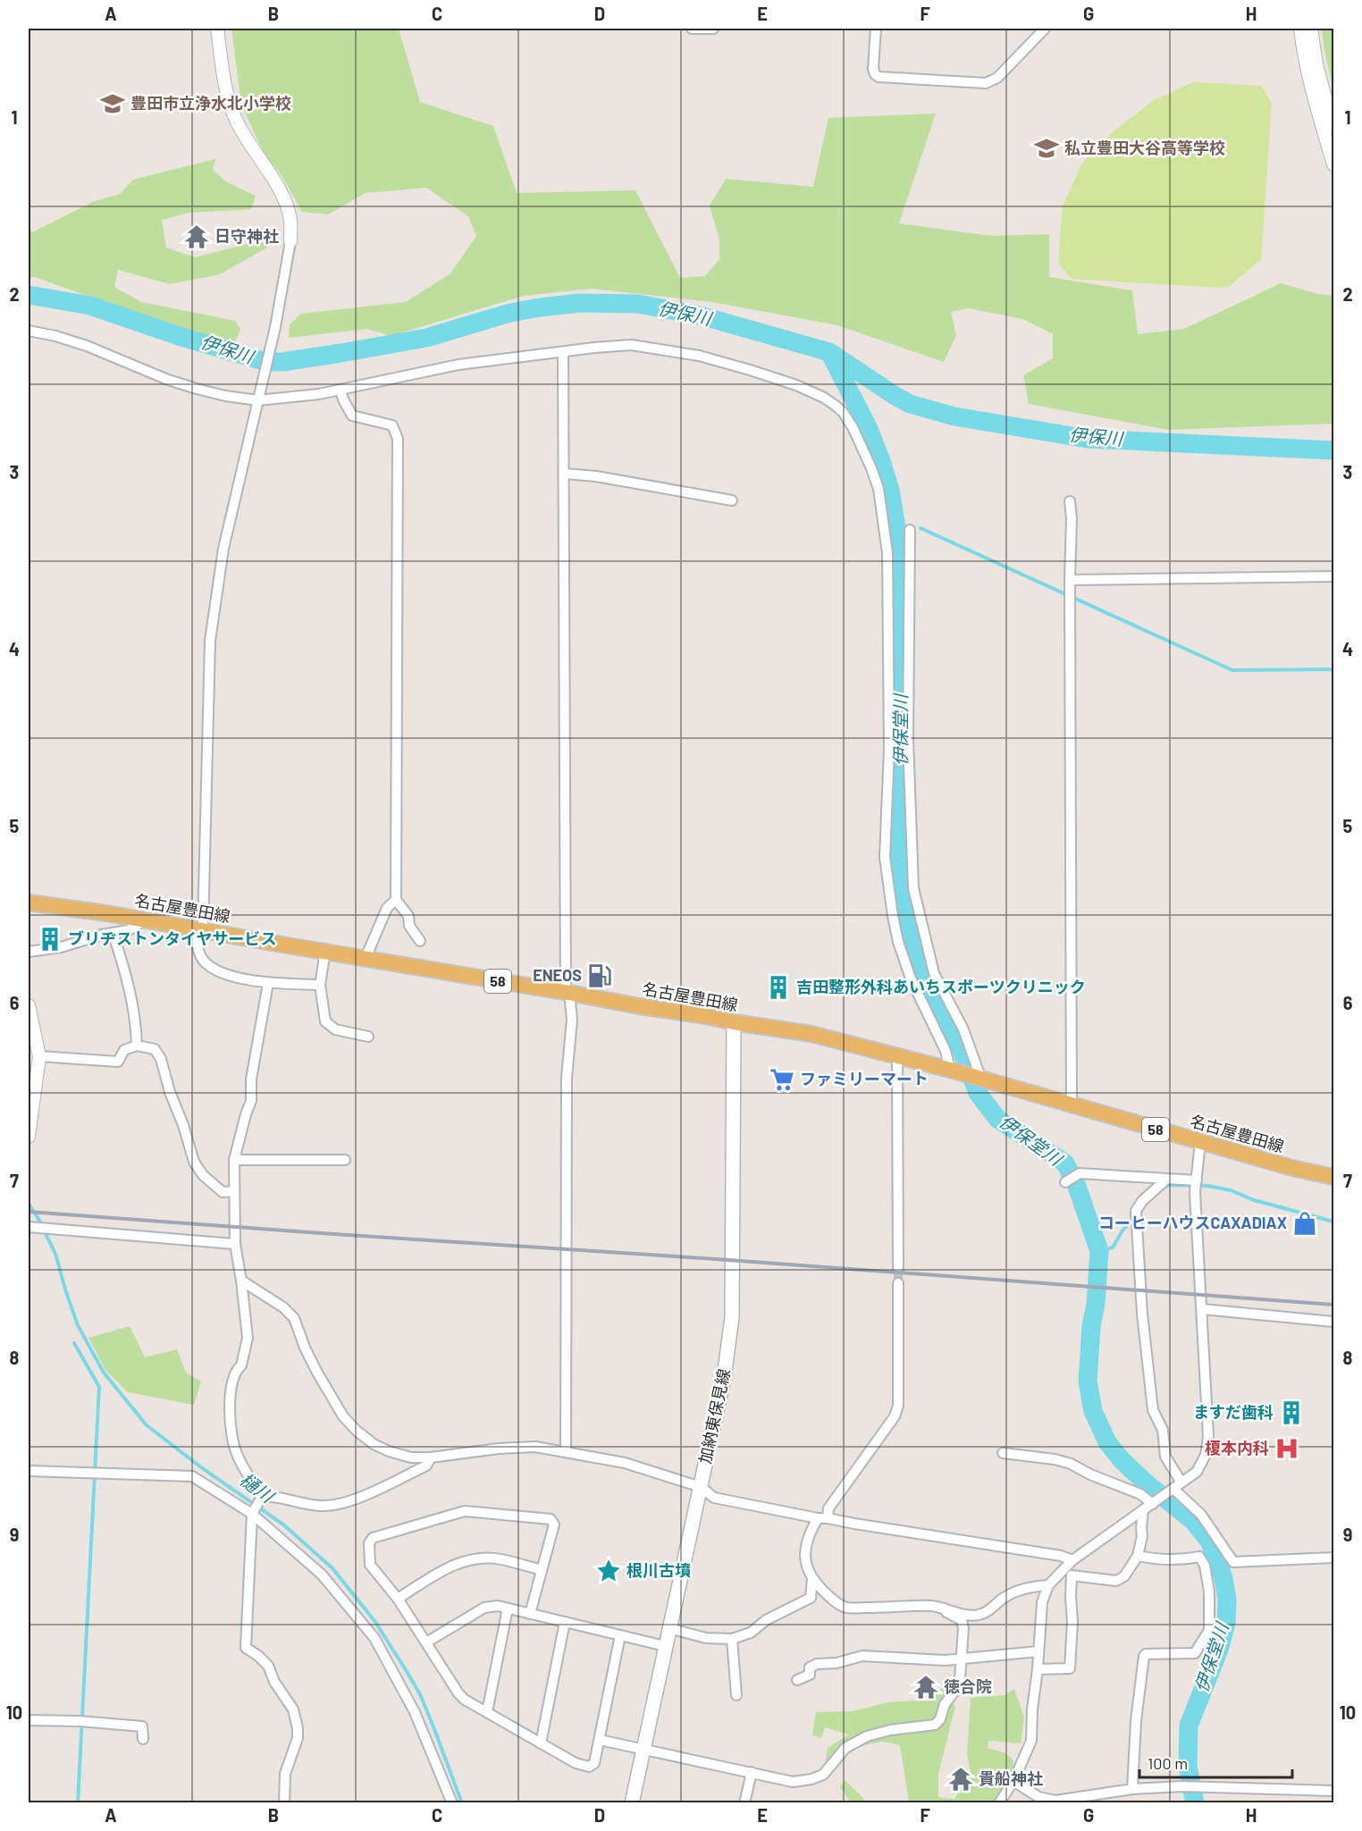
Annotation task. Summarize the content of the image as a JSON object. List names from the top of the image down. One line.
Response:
{"streets":{"main road":["名古屋豊田線","58","加納東保見線"]},"crossings":[["名古屋豊田線","加納東保見線"]],"water":["伊保川","伊保堂川","樋川"],"places":{"school or university":["豊田市立浄水北小学校","私立豊田大谷高等学校"],"temple":["日守神社","徳合院","貴船神社"],"building":["ブリヂストンタイヤサービス","吉田整形外科あいちスポーツクリニック","ますだ歯科"],"fuel station":["ENEOS"],"supermarket":["ファミリーマート"],"shop":["コーヒーハウスCAXADIAX"],"hospital":["榎本内科"],"place":["根川古墳"]},"scale_bar":"100 m","grid":{"columns":["A","B","C","D","E","F","G","H"],"rows":["1","2","3","4","5","6","7","8","9","10"]}}
